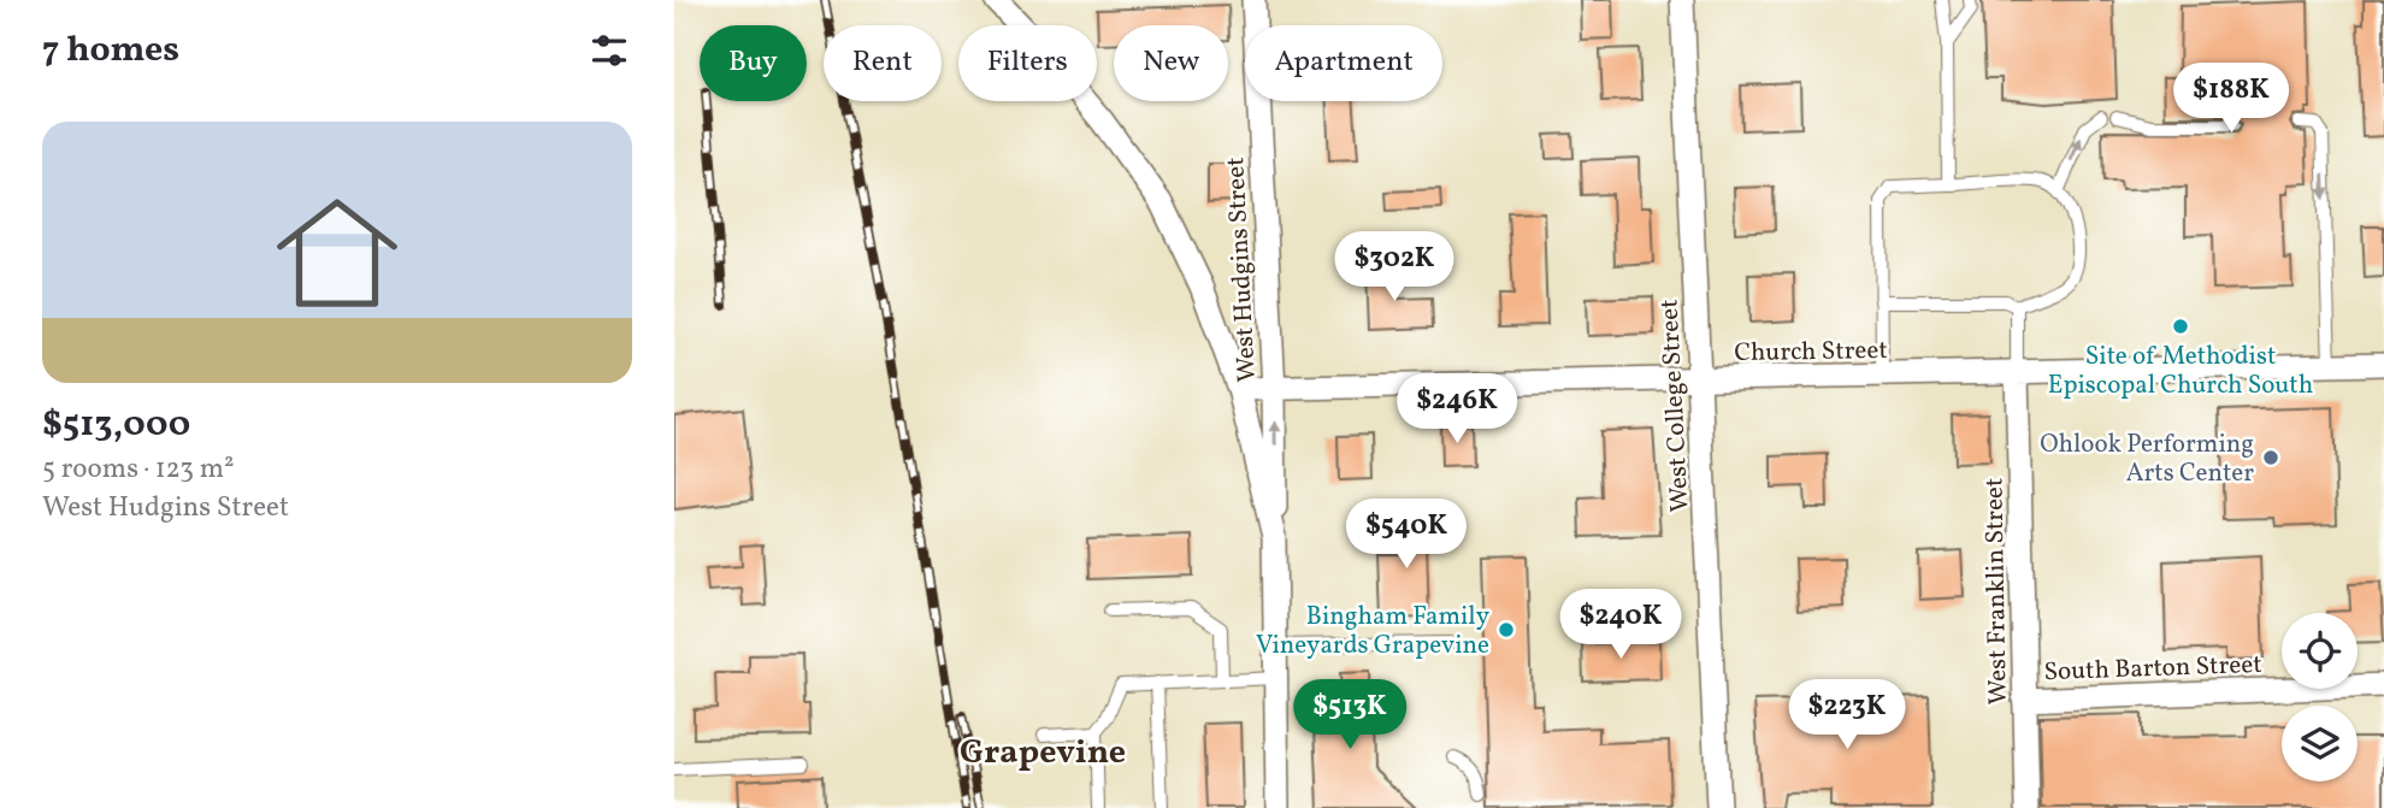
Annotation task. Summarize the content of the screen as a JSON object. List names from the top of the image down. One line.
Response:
{"streets":{"street":["West Hudgins Street","Church Street","West College Street","West Franklin Street","South Barton Street"]},"crossings":[["West Hudgins Street","Church Street"],["Church Street","West College Street"],["Church Street","West Franklin Street"],["West Franklin Street","South Barton Street"]],"districts":["Grapevine"],"places":["Site of Methodist Episcopal Church South","Ohlook Performing Arts Center","Bingham Family Vineyards Grapevine"],"page":{"heading":"7 homes","chip":["Buy","Rent","Filters","New","Apartment"],"price":["$188K","$302K","$246K","$540K","$240K","$513K","$223K"],"list":[{"name":"$513,000","note":"5 rooms · 123 m² · West Hudgins Street"}]}}
